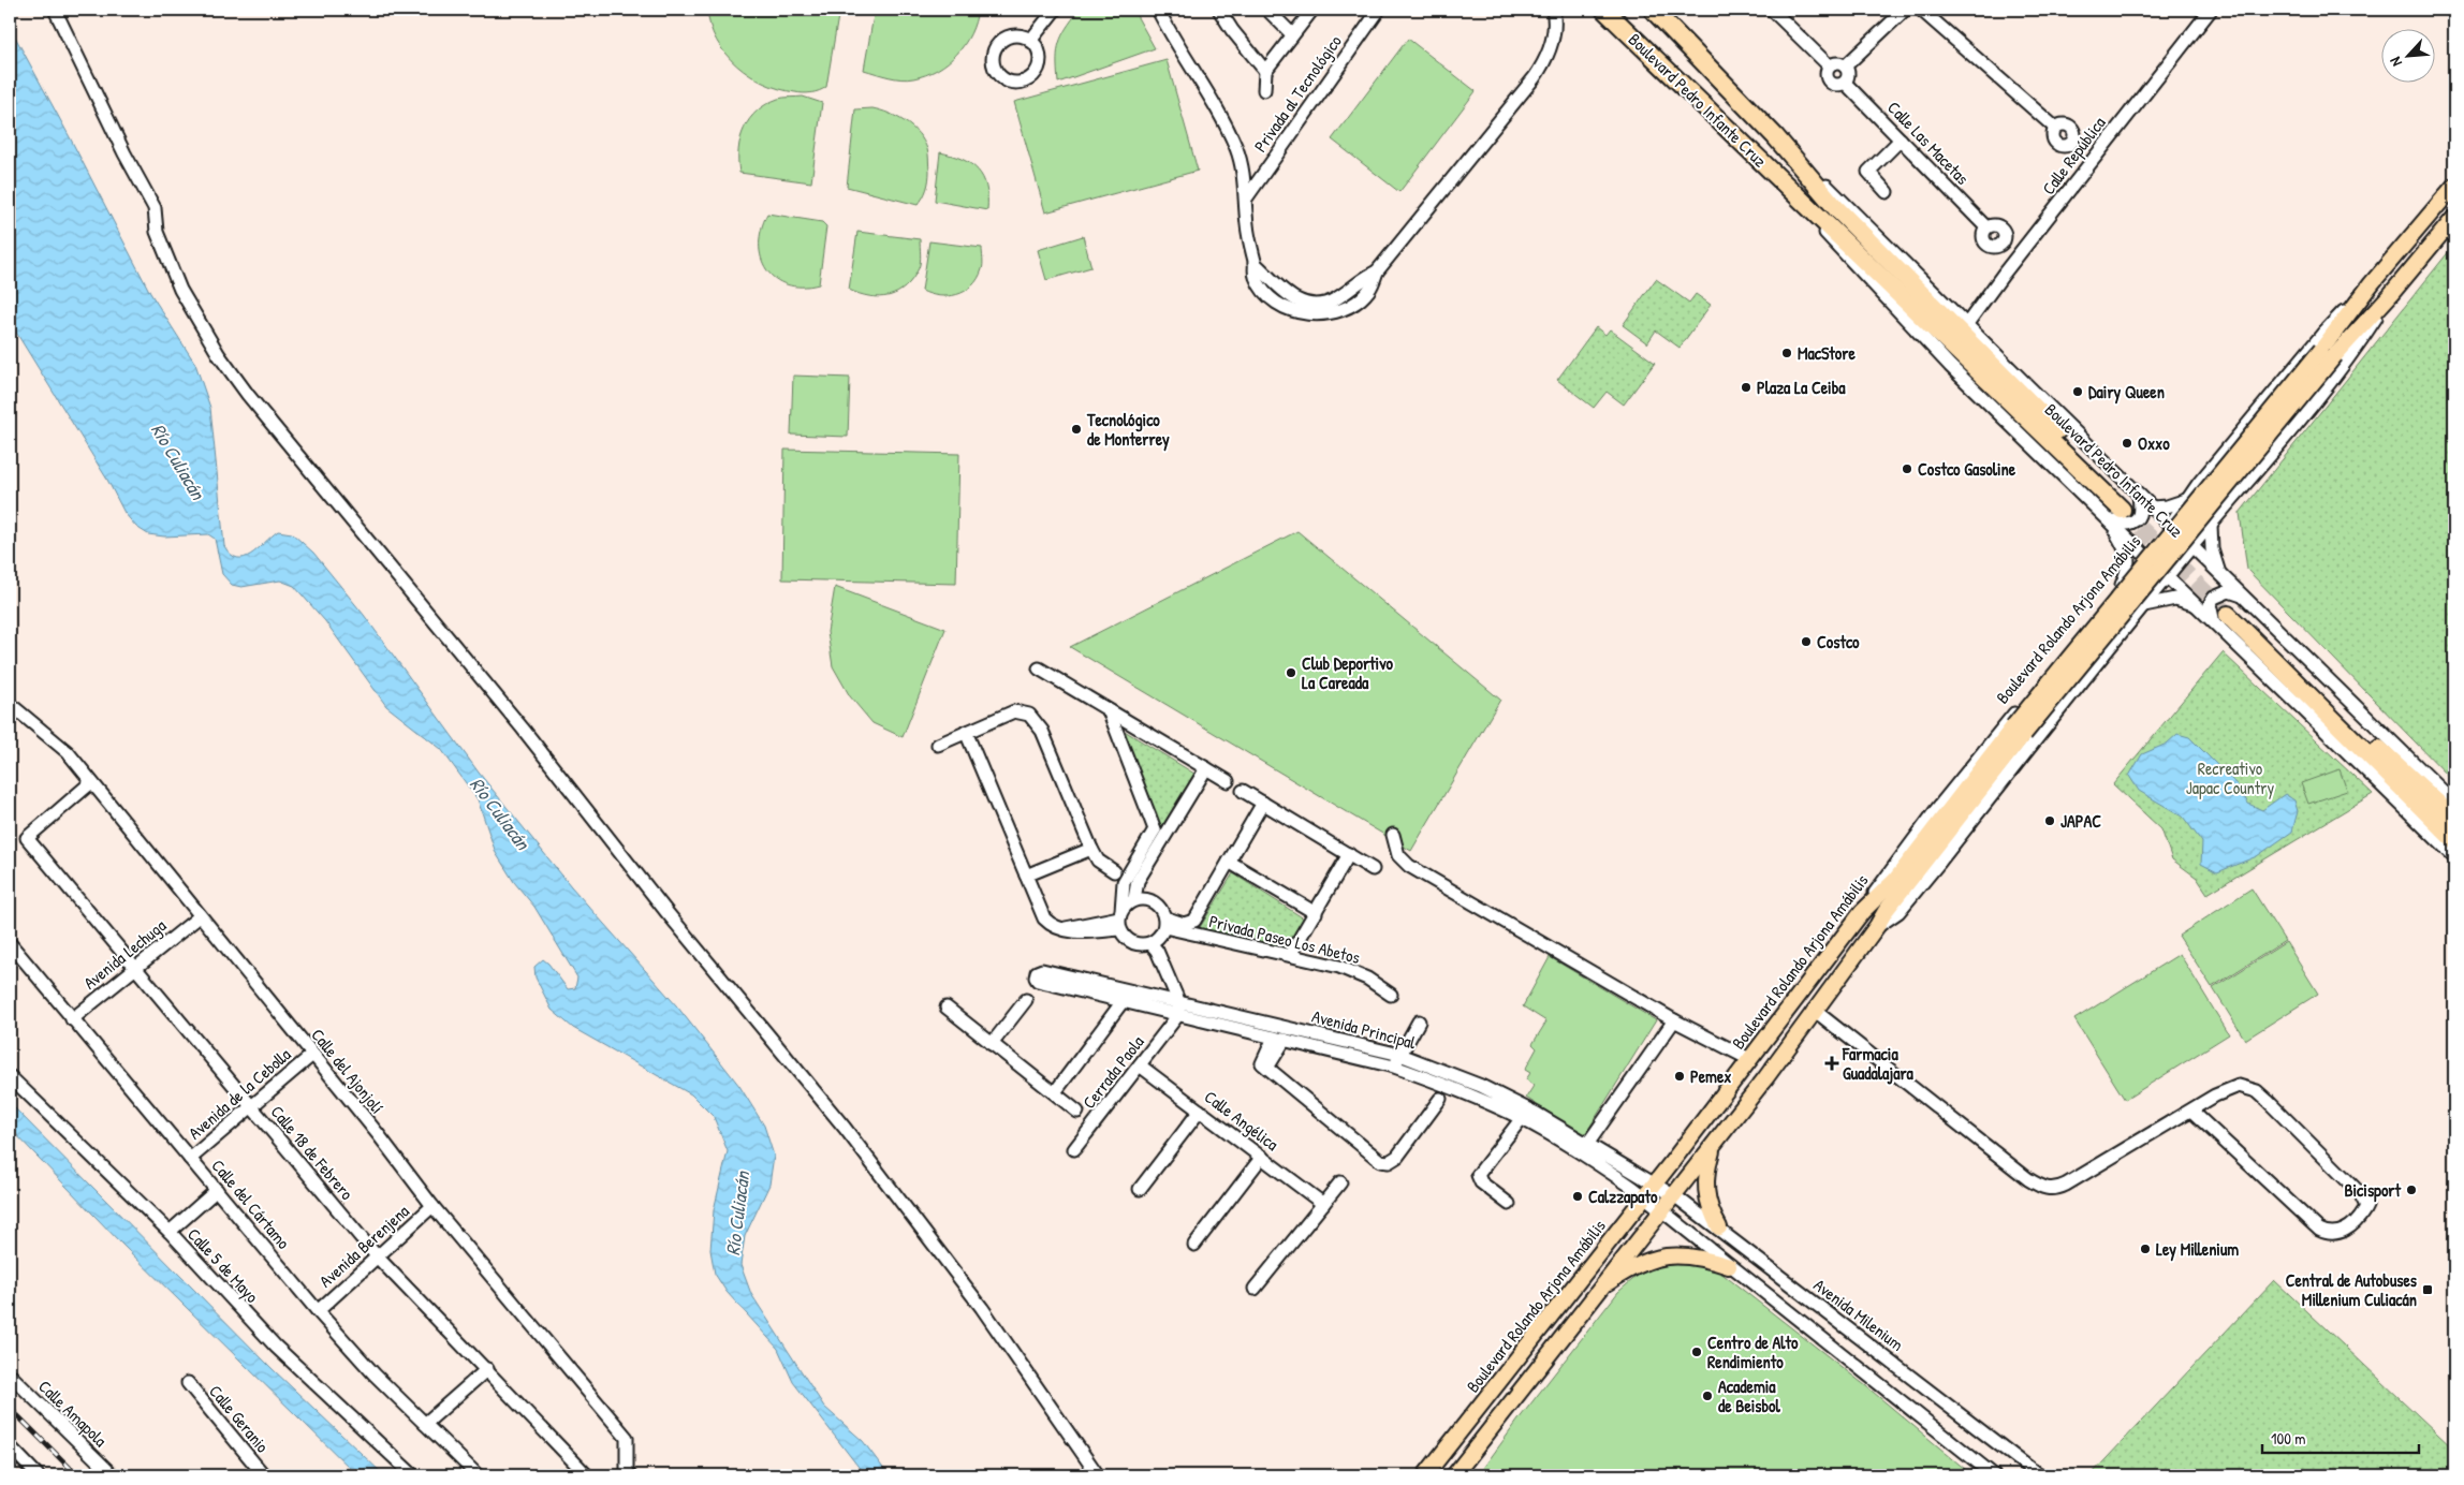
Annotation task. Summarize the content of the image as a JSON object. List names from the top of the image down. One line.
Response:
{"streets":{"highway":["Boulevard Pedro Infante Cruz"],"main road":["Boulevard Rolando Arjona Amábilis"],"street":["Privada al Tecnológico","Calle Las Macetas","Calle República","Privada Paseo Los Abetos","Avenida Lechuga","Avenida Principal","Calle del Ajonjolí","Cerrada Paola","Avenida de la Cebolla","Calle Angélica","Calle 18 de Febrero","Calle del Cártamo","Avenida Berenjena","Calle 5 de Mayo","Avenida Milenium","Calle Amapola","Calle Geranio"]},"crossings":[["Boulevard Pedro Infante Cruz","Calle República"],["Boulevard Pedro Infante Cruz","Boulevard Rolando Arjona Amábilis"],["Boulevard Rolando Arjona Amábilis","Avenida Principal"],["Boulevard Rolando Arjona Amábilis","Avenida Milenium"],["Avenida Lechuga","Calle del Ajonjolí"],["Avenida Lechuga","Calle 18 de Febrero"],["Avenida Lechuga","Calle del Cártamo"],["Avenida Principal","Cerrada Paola"],["Avenida Principal","Avenida Milenium"],["Calle del Ajonjolí","Avenida de la Cebolla"],["Calle del Ajonjolí","Calle 18 de Febrero"],["Calle del Ajonjolí","Avenida Berenjena"],["Cerrada Paola","Calle Angélica"],["Avenida de la Cebolla","Calle 18 de Febrero"],["Avenida de la Cebolla","Calle del Cártamo"],["Calle 18 de Febrero","Avenida Berenjena"],["Calle del Cártamo","Avenida Berenjena"]],"water":["Río Culiacán"],"parks":["Recreativo Japac Country"],"places":{"other":["MacStore","Plaza La Ceiba","Dairy Queen","Tecnológico de Monterrey","Oxxo","Costco Gasoline","Costco","Club Deportivo La Careada","JAPAC","Pemex","Bicisport","Calzzapato","Ley Millenium","Centro de Alto Rendimiento","Academia de Beisbol"],"health":["Farmacia Guadalajara"],"transit":["Central de Autobuses Millenium Culiacán"]},"scale_bar":"100 m","north":"bottom left"}
